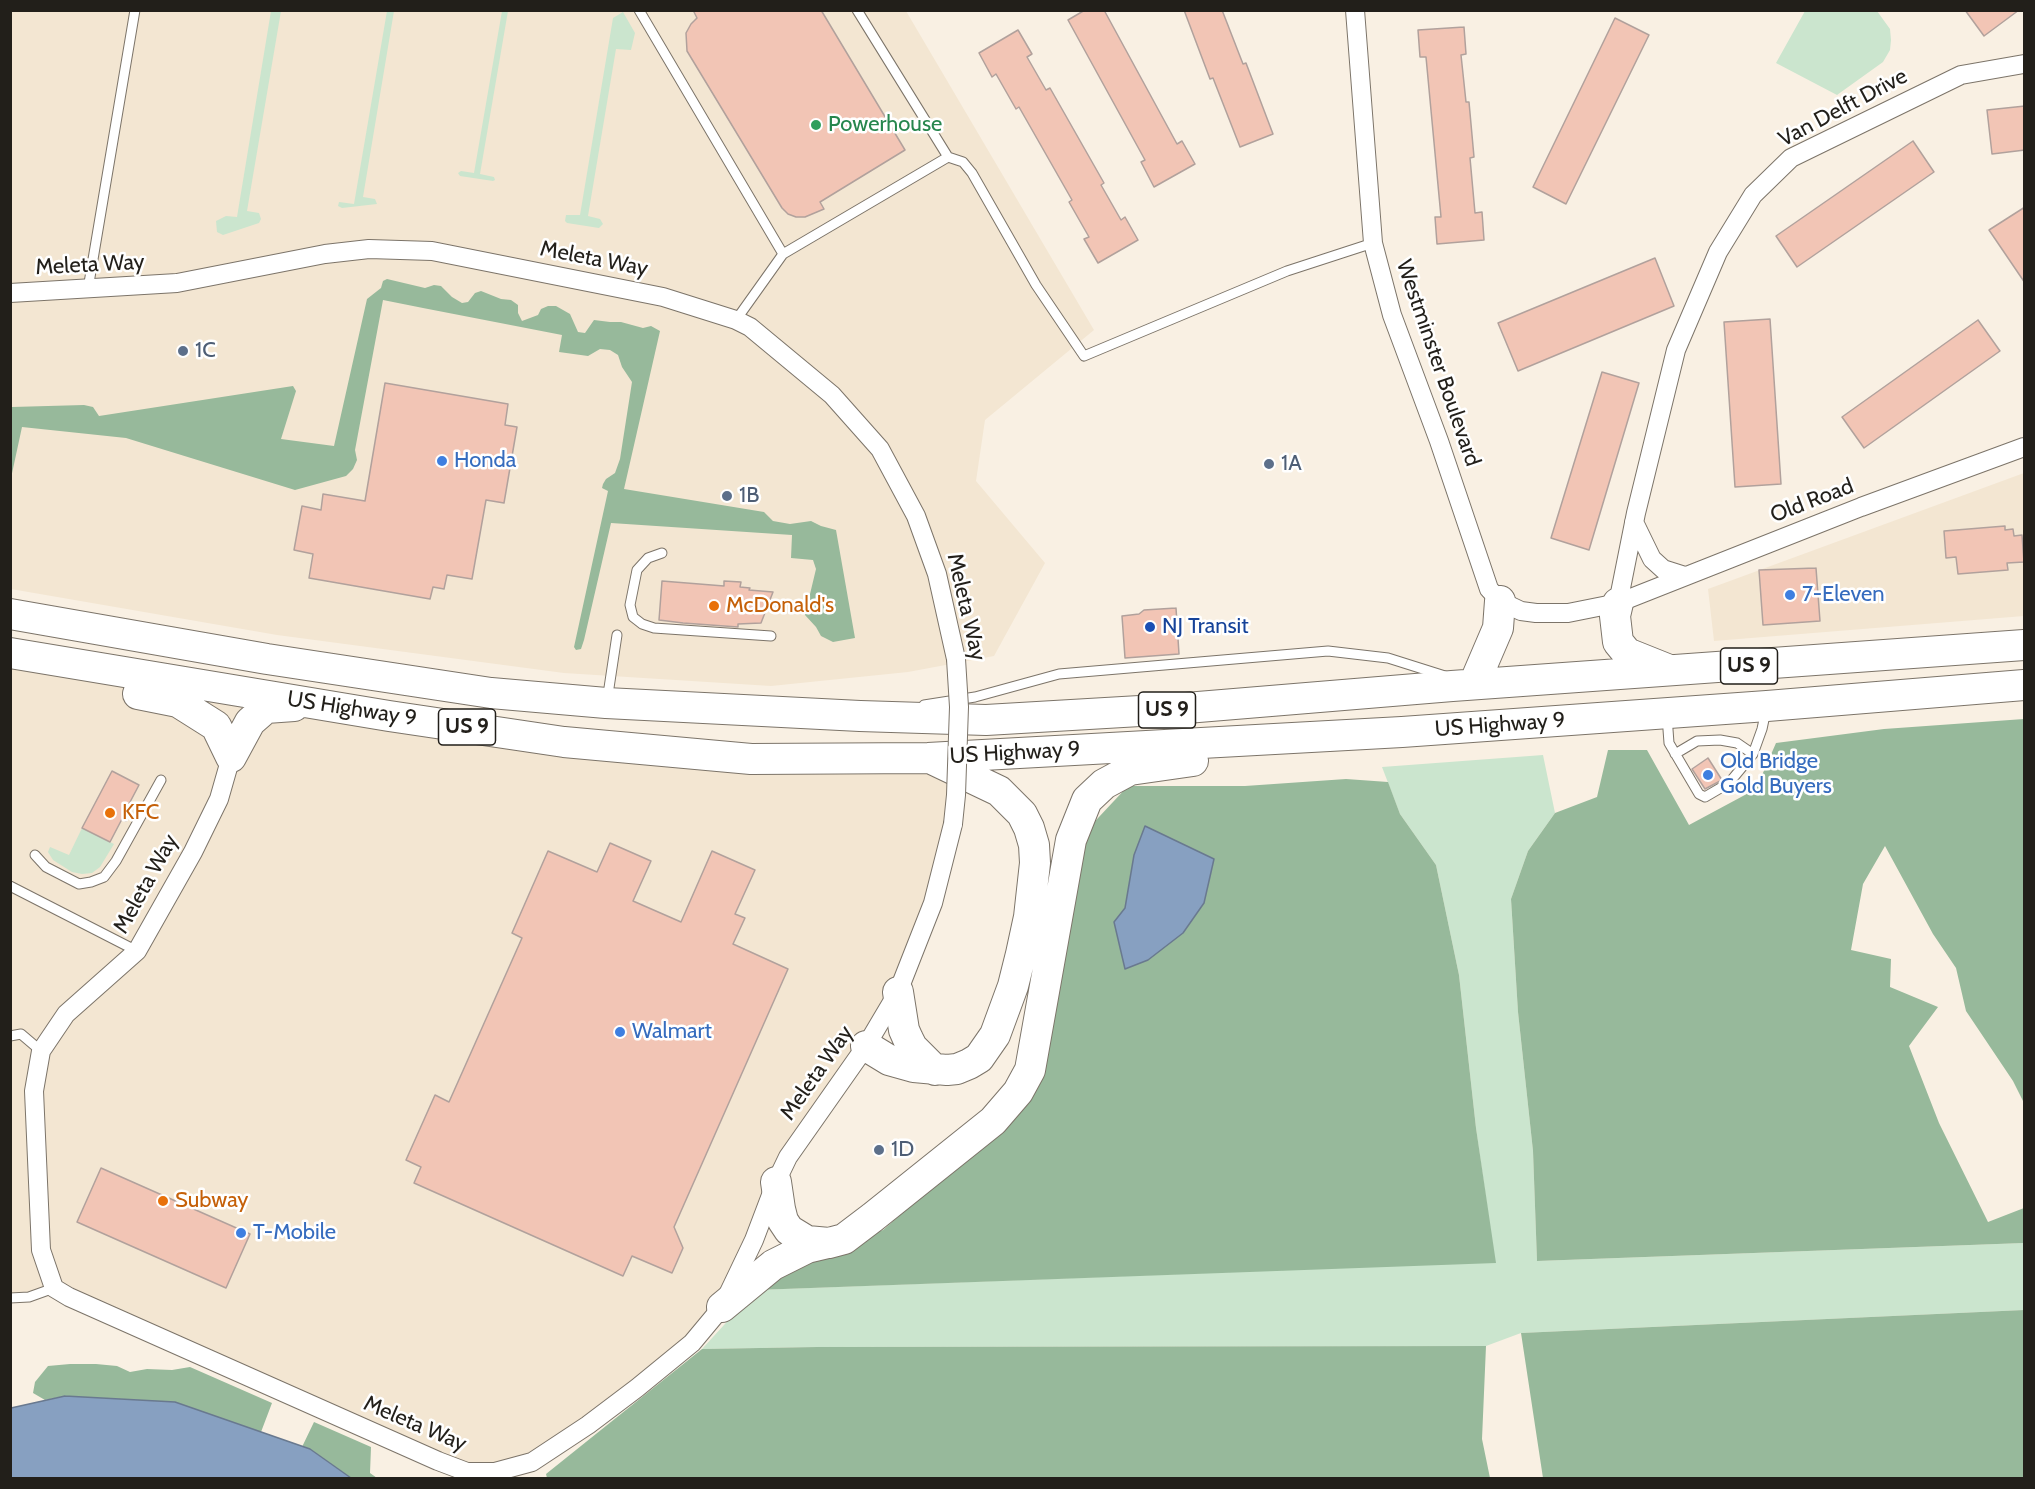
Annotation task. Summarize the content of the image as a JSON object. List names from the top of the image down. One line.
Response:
{"streets":{"highway":["US 9","US Highway 9"],"street":["Van Delft Drive","Meleta Way","Westminster Boulevard","Old Road"]},"crossings":[["Van Delft Drive","Old Road"]],"places":["Powerhouse","1C","Honda","1A","1B","7-Eleven","McDonald's","NJ Transit","Old Bridge Gold Buyers","KFC","Walmart","1D","Subway","T-Mobile"]}
